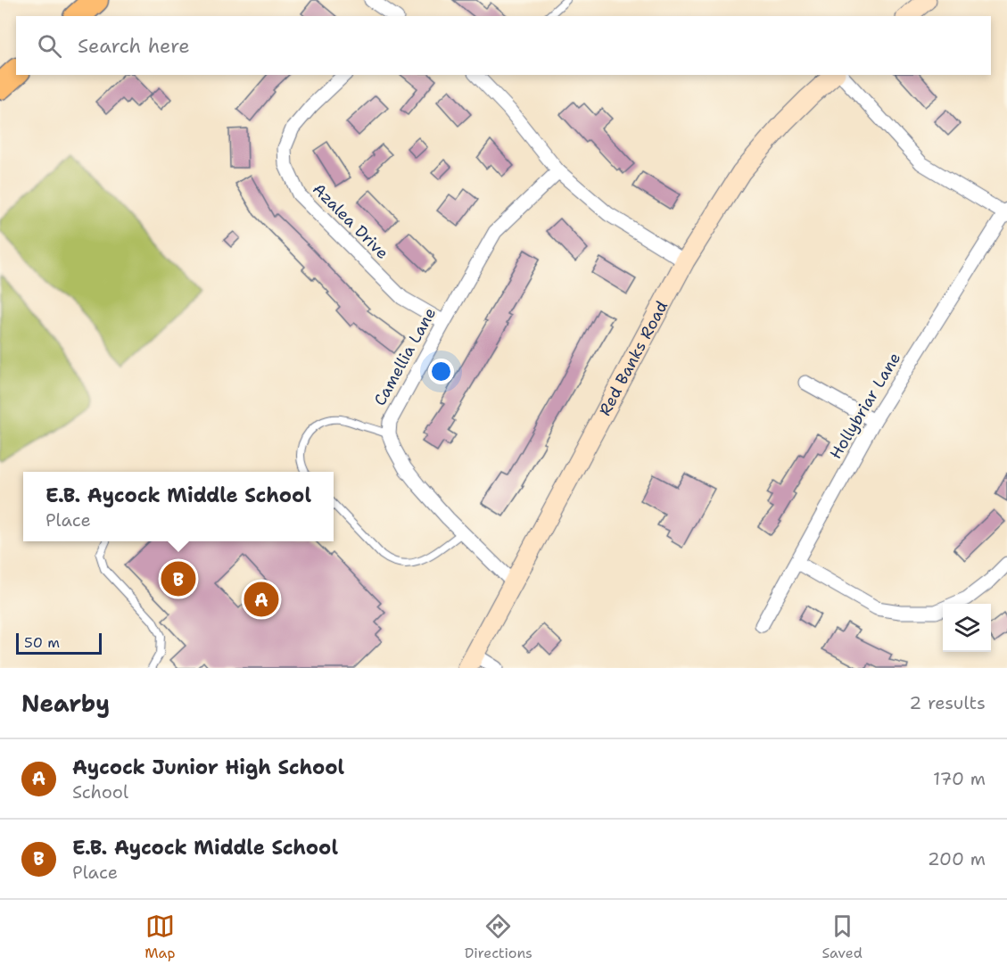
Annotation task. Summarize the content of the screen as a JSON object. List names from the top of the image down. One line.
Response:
{"streets":{"street":["Azalea Drive","Camellia Lane","Red Banks Road","Hollybriar Lane"]},"crossings":[["Azalea Drive","Camellia Lane"]],"scale_bar":"50 m","page":{"search":"Search here","popup":["E.B. Aycock Middle School","Place"],"pins":["B","A"],"scale":"50 m","heading":["Nearby","2 results"],"list":[{"mark":"A","name":"Aycock Junior High School","note":"School","value":"170 m"},{"mark":"B","name":"E.B. Aycock Middle School","note":"Place","value":"200 m"}],"nav":["Map","Directions","Saved"]}}
